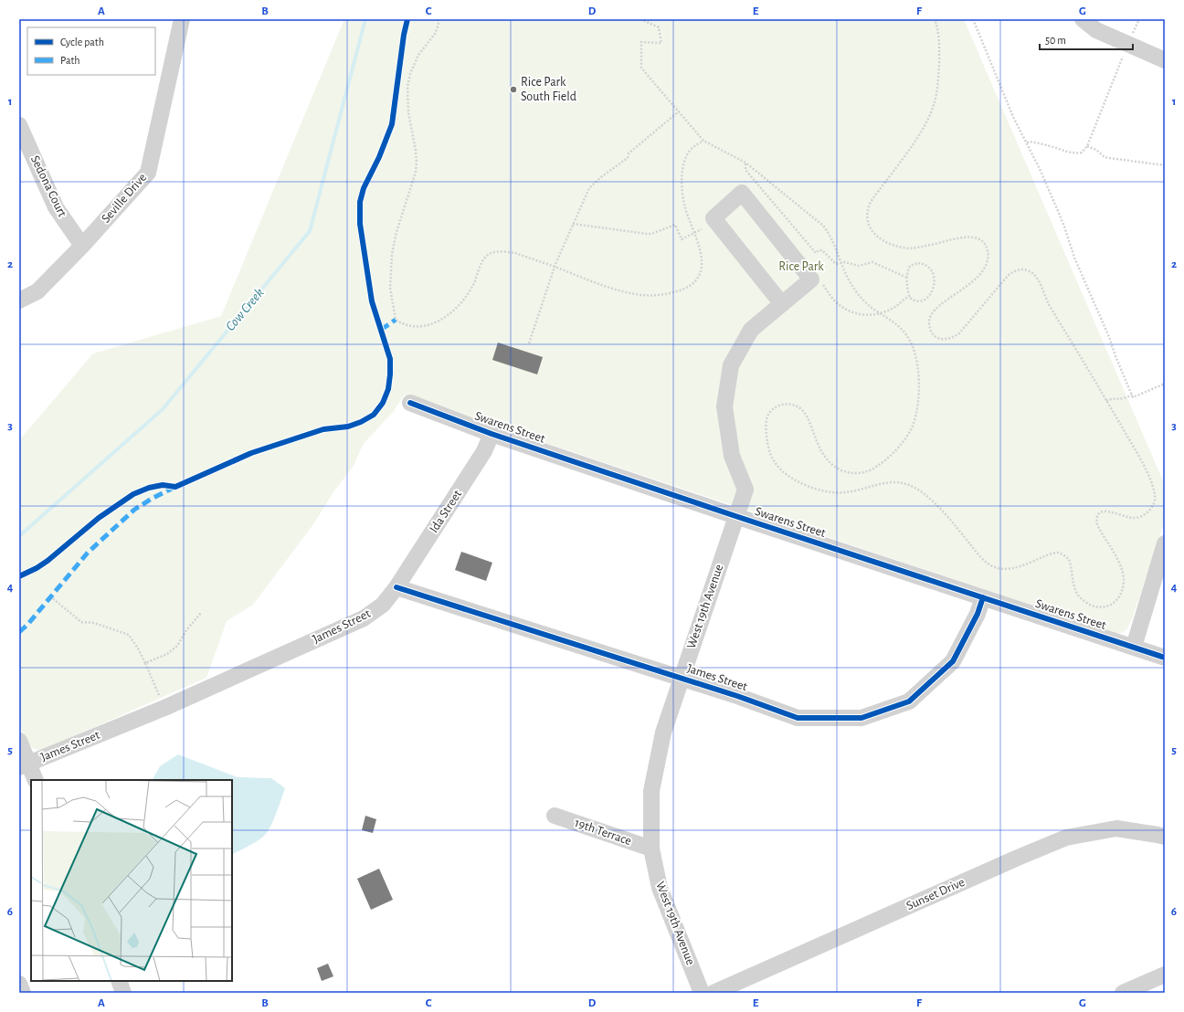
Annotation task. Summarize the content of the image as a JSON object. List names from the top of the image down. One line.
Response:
{"streets":{"street":["Sedona Court","Seville Drive","Swarens Street","Ida Street","West 19th Avenue","James Street","19th Terrace","Sunset Drive"]},"crossings":[["Sedona Court","Seville Drive"],["Swarens Street","Ida Street"],["Swarens Street","West 19th Avenue"],["Swarens Street","James Street"],["Ida Street","James Street"],["West 19th Avenue","James Street"],["West 19th Avenue","19th Terrace"]],"water":["Cow Creek"],"parks":["Rice Park"],"places":["Rice Park South Field"],"legend":["Cycle path","Path"],"scale_bar":"50 m","grid":{"columns":["A","B","C","D","E","F","G"],"rows":["1","2","3","4","5","6"]}}
